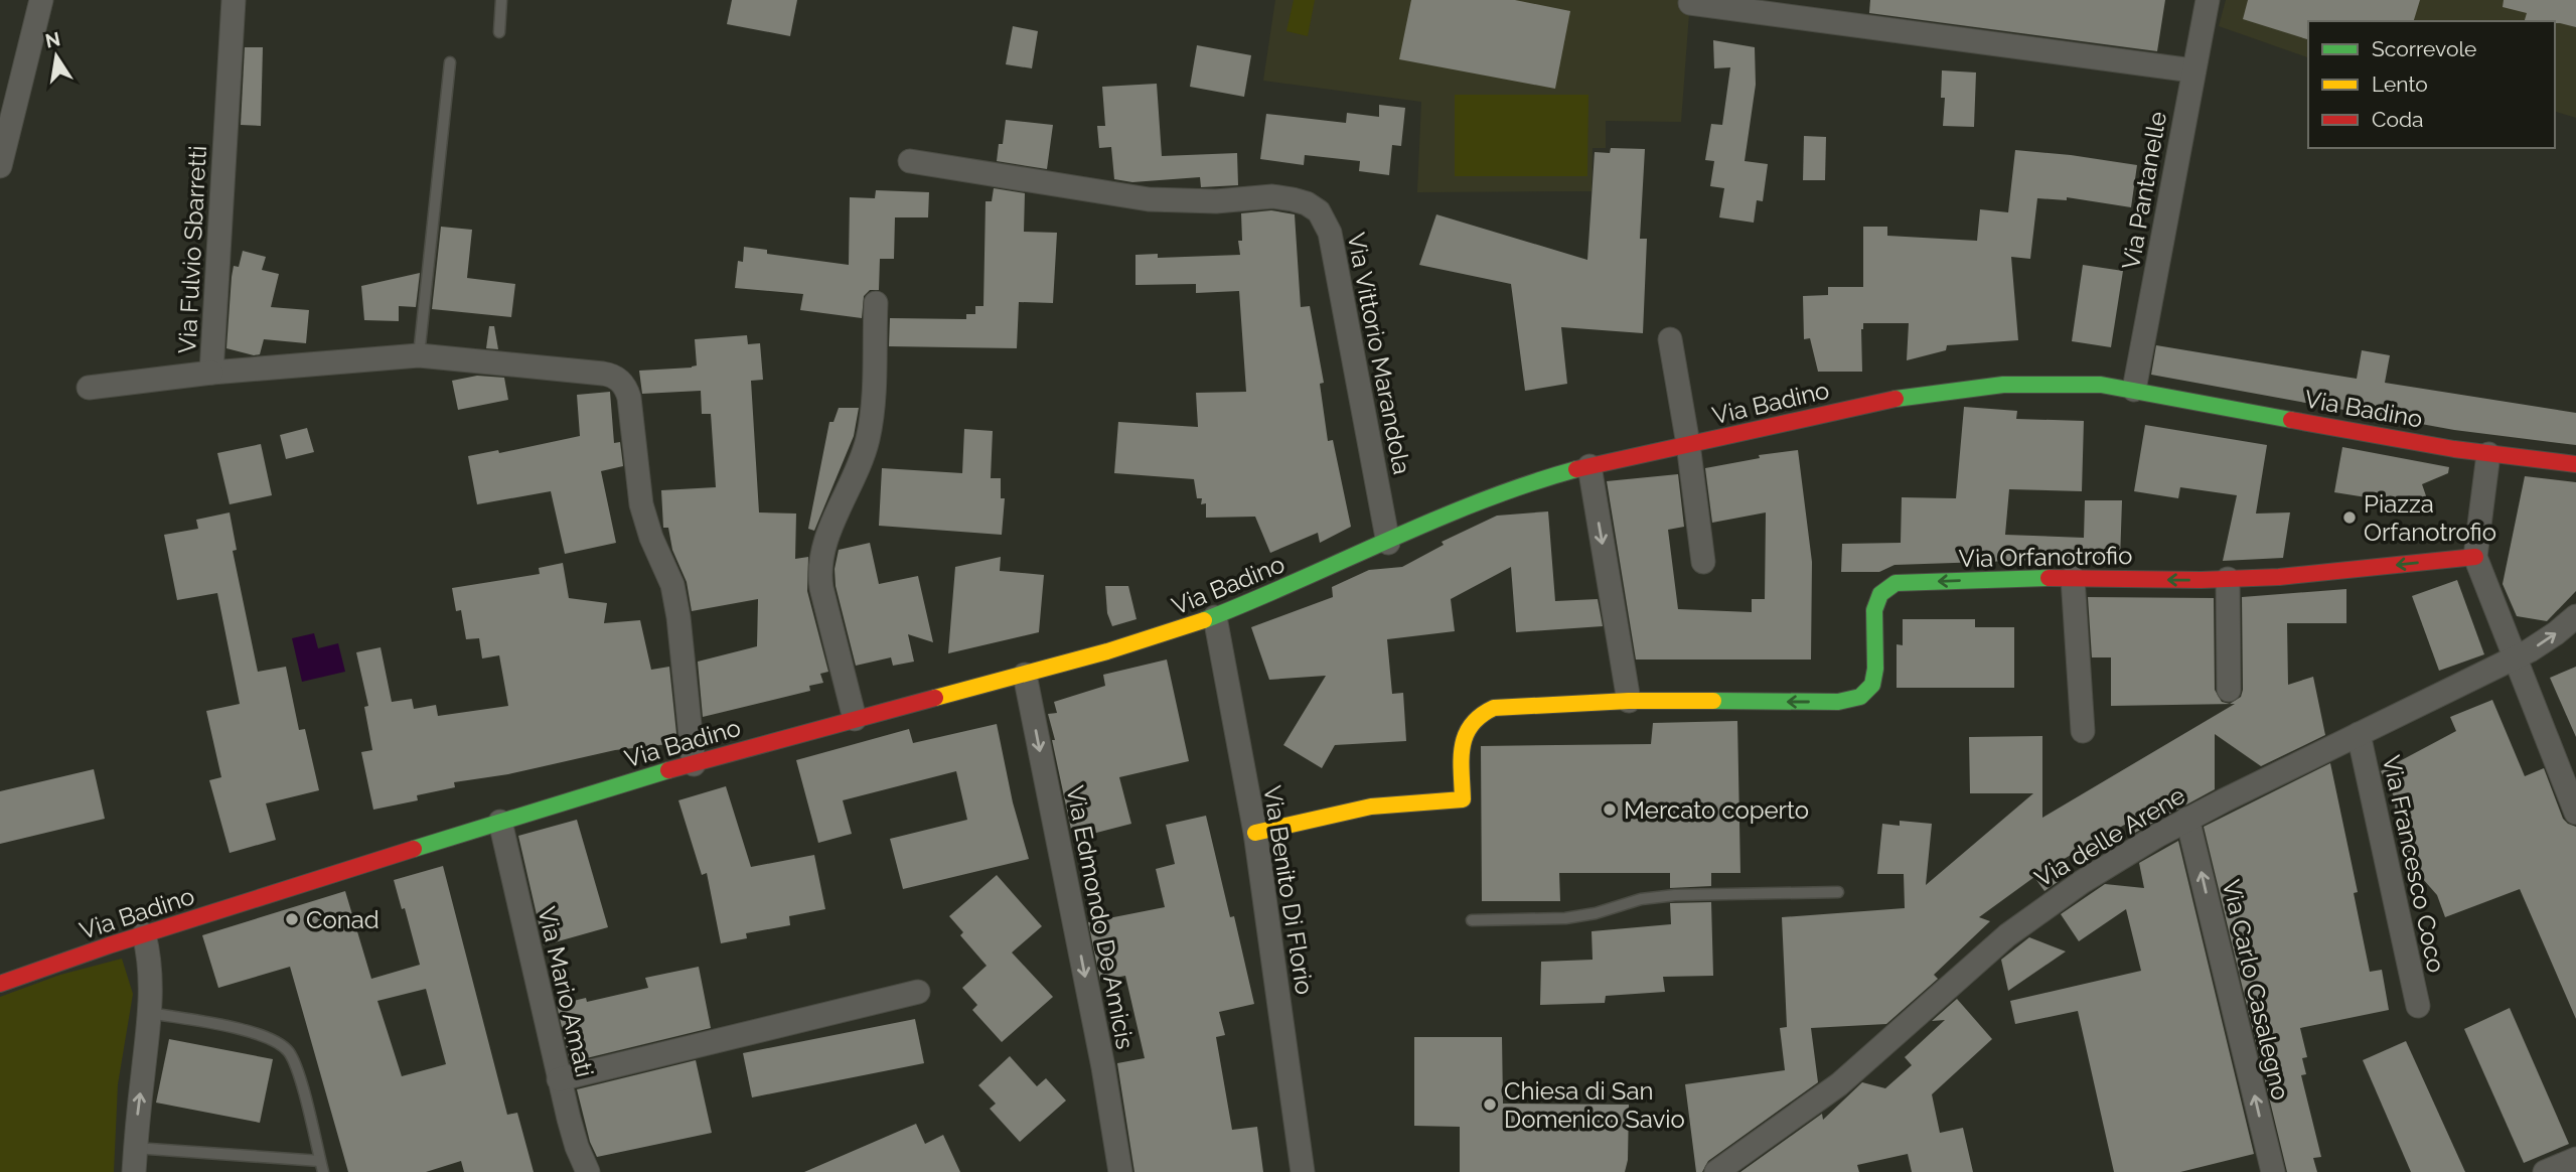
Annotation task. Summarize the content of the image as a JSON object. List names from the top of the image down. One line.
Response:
{"streets":{"street":["Via Pantanelle","Via Fulvio Sbarretti","Via Vittorio Marandola","Via Badino","Via Orfanotrofio","Via delle Arene","Via Francesco Coco","Via Benito Di Florio","Via Edmondo De Amicis","Via Carlo Casalegno","Via Mario Amati"]},"crossings":[["Via Pantanelle","Via Badino"],["Via Fulvio Sbarretti","Via Badino"],["Via Vittorio Marandola","Via Badino"],["Via Badino","Via Benito Di Florio"],["Via Badino","Via Edmondo De Amicis"],["Via Badino","Via Mario Amati"],["Via delle Arene","Via Francesco Coco"],["Via delle Arene","Via Carlo Casalegno"]],"one_way":["Via Orfanotrofio","Via Edmondo De Amicis","Via Carlo Casalegno"],"places":["Piazza Orfanotrofio","Mercato coperto","Conad","Chiesa di San Domenico Savio"],"legend":["Scorrevole","Lento","Coda"],"north":"top"}
